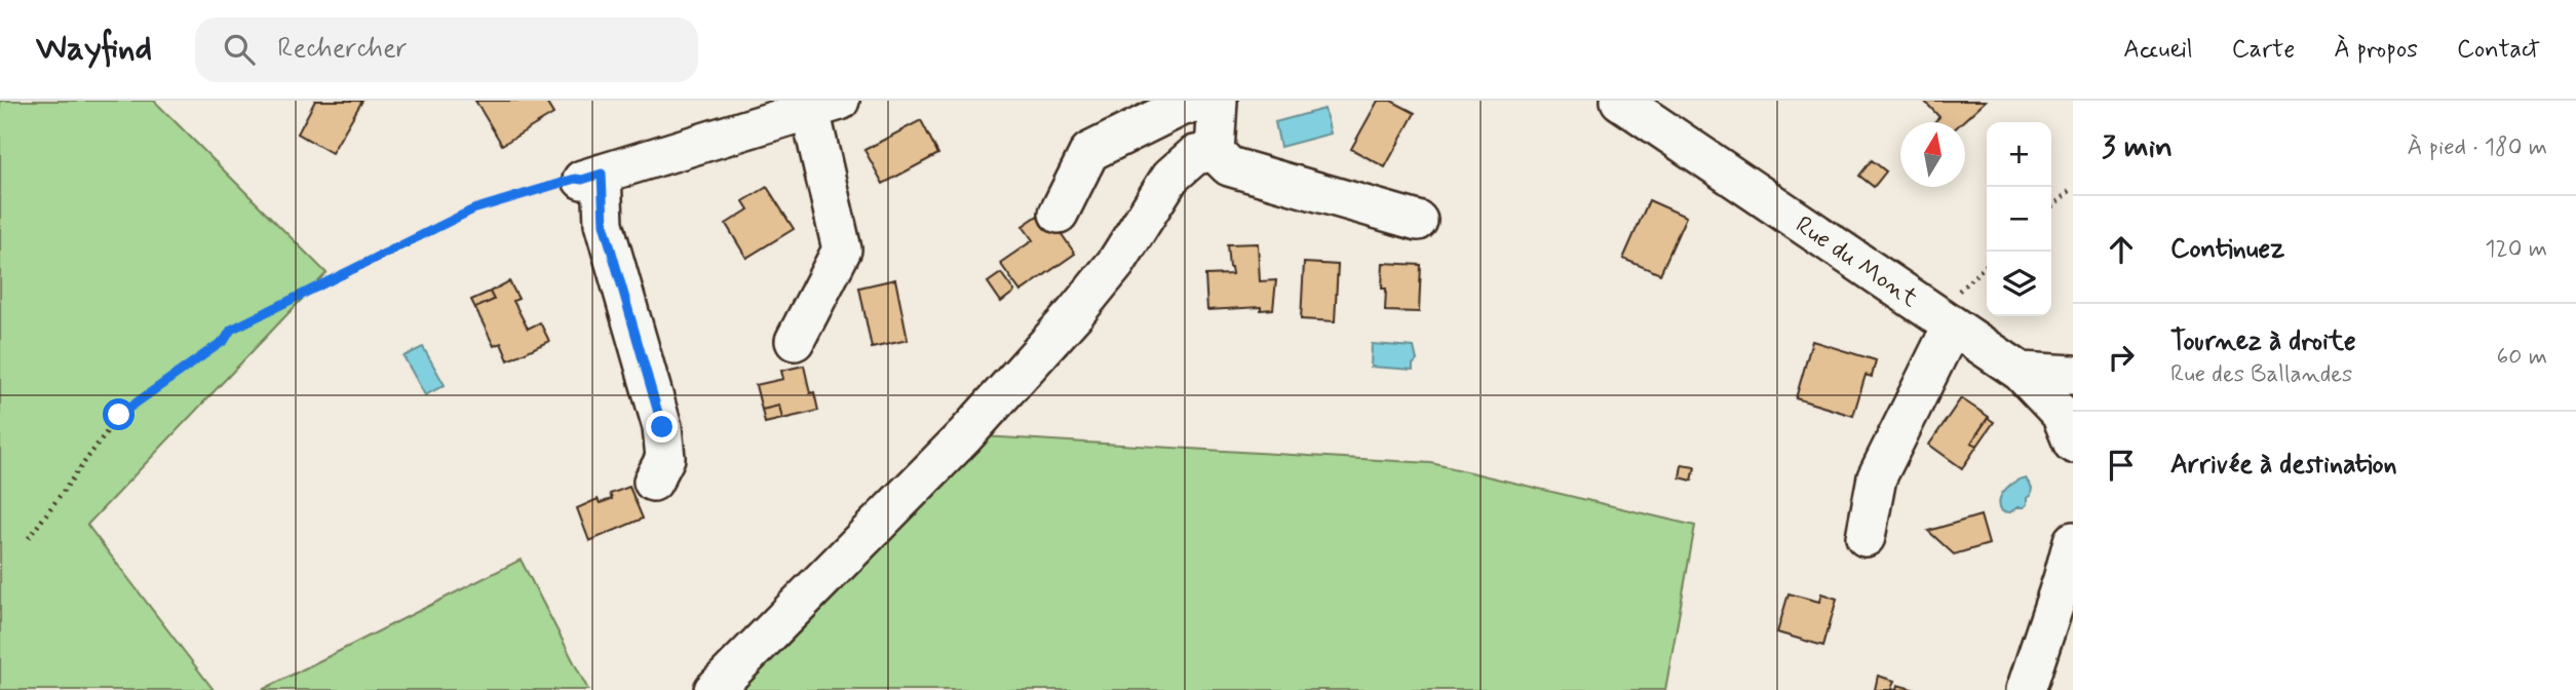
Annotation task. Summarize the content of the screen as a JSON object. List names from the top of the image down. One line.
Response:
{"streets":{"street":["Rue du Mont"]},"north":"top","page":{"header":"Wayfind","search":"Rechercher","nav":["Accueil","Carte","À propos","Contact"],"heading":["3 min","À pied · 180 m"],"map_buttons":["+","−"],"list":[["Continuez","120 m"],["Tournez à droite","Rue des Ballandes","60 m"],"Arrivée à destination"]}}
